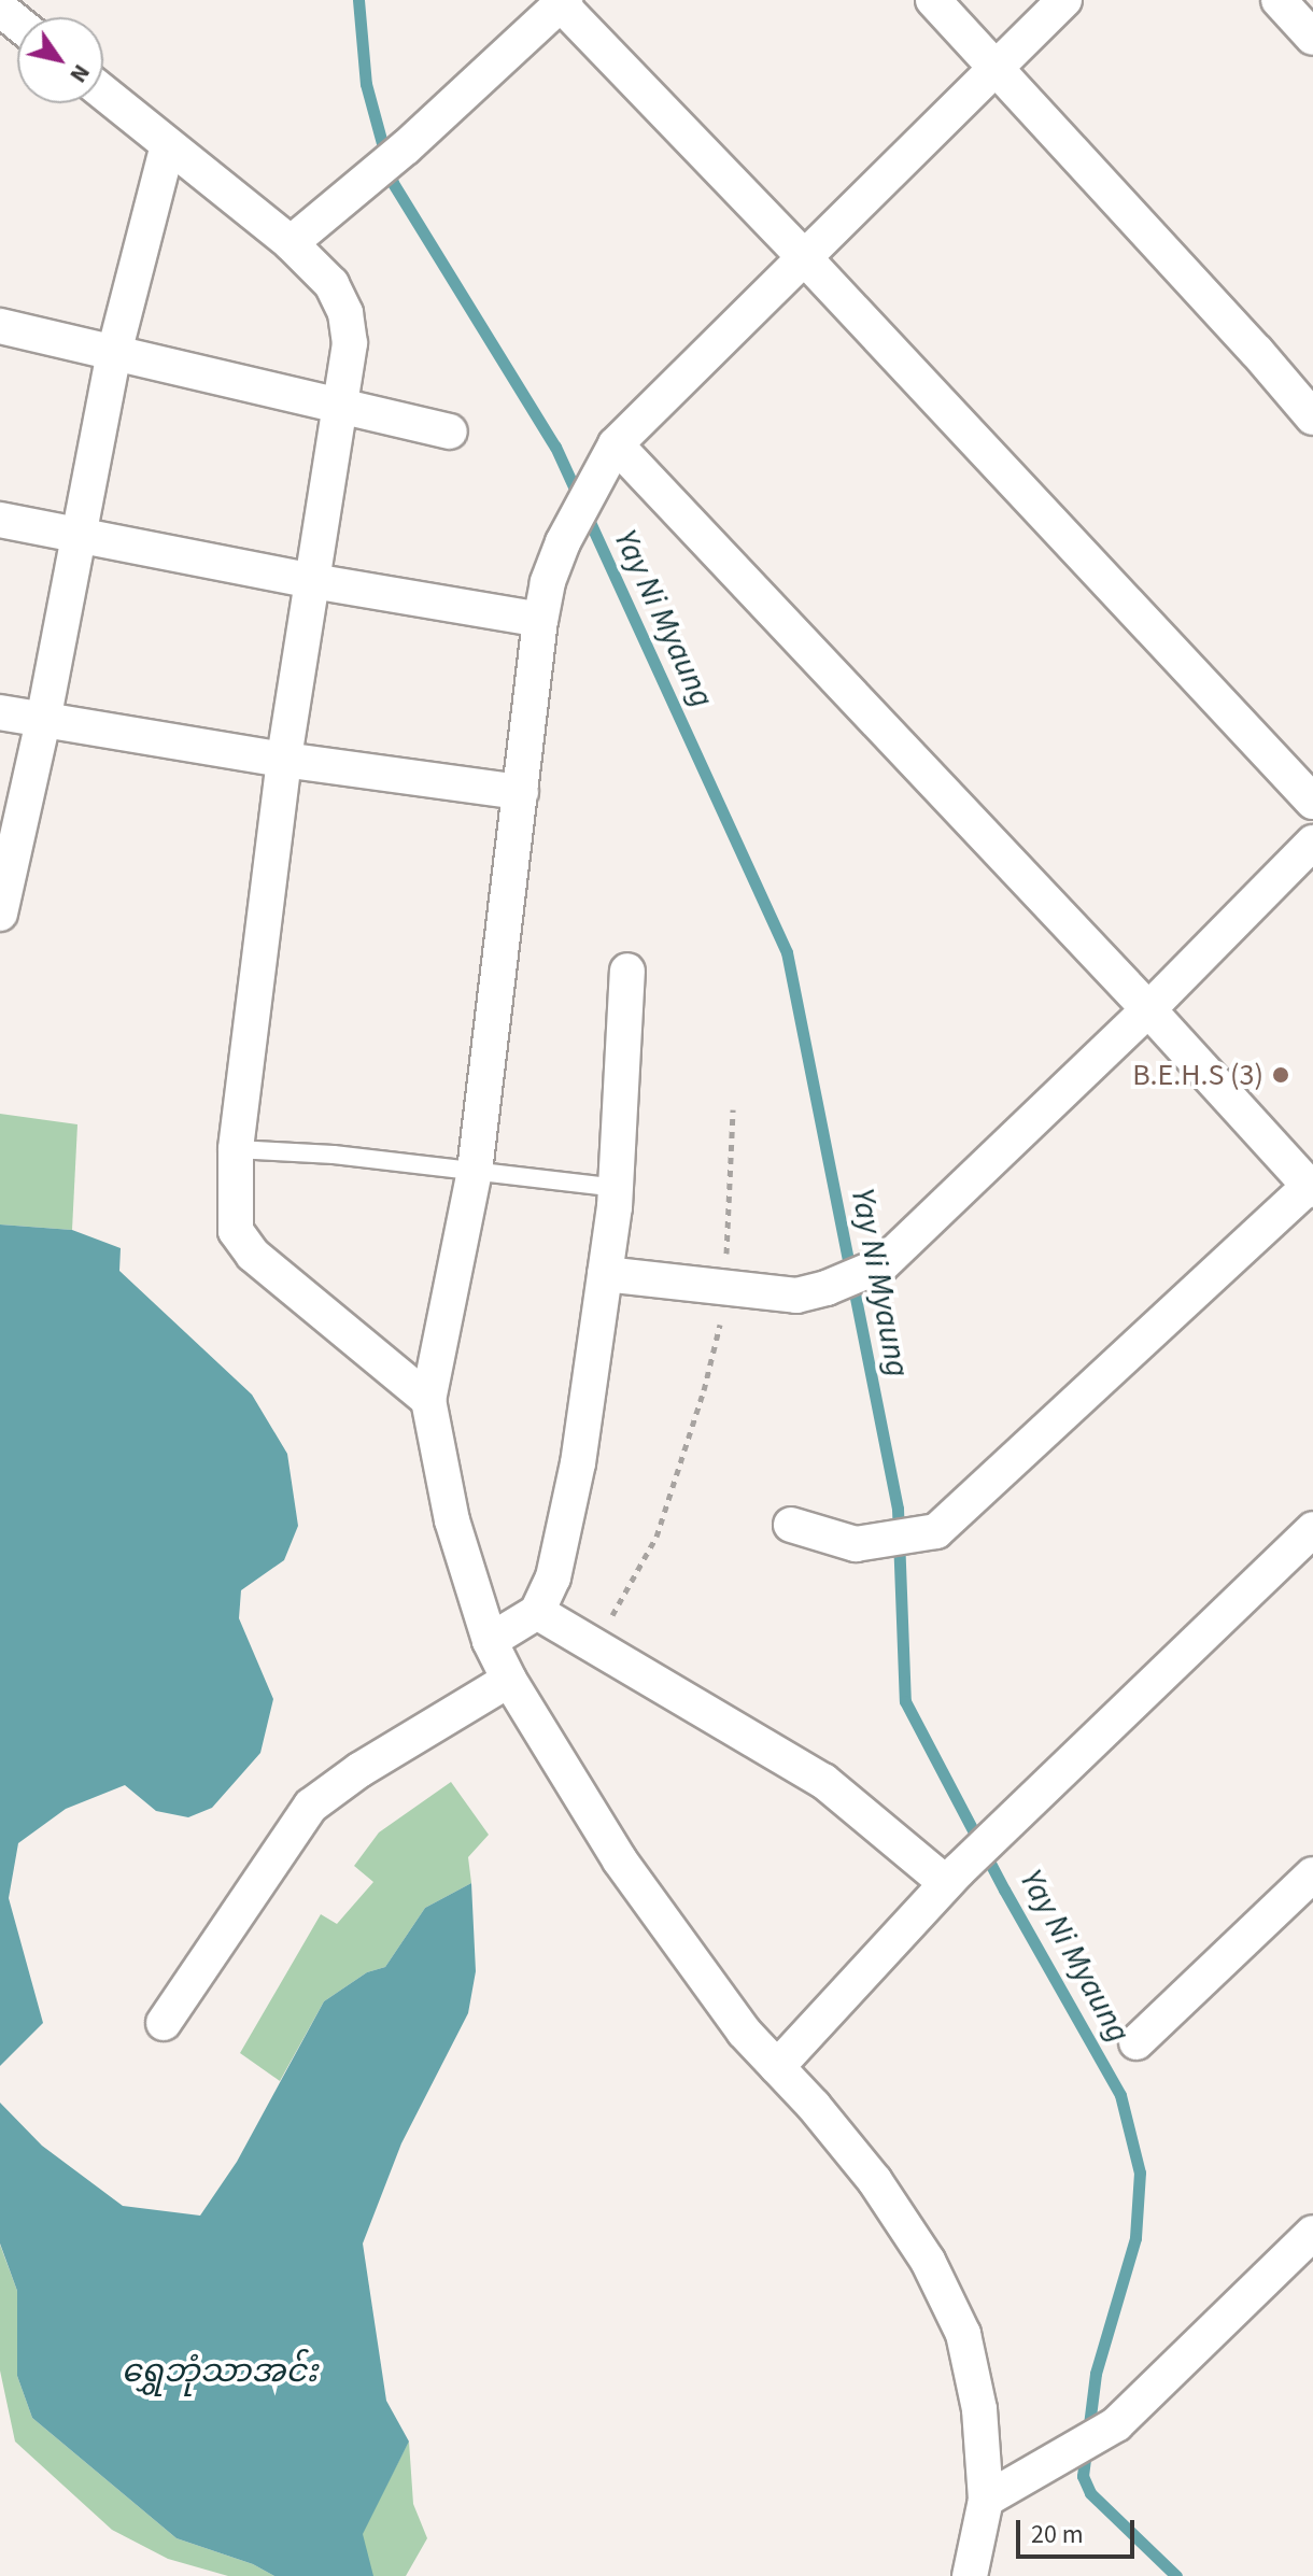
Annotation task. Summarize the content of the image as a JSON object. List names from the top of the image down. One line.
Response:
{"water":["Yay Ni Myaung","ရွှေဘုံသာအင်း"],"places":["B.E.H.S (3)"],"scale_bar":"20 m","north":"bottom right"}
